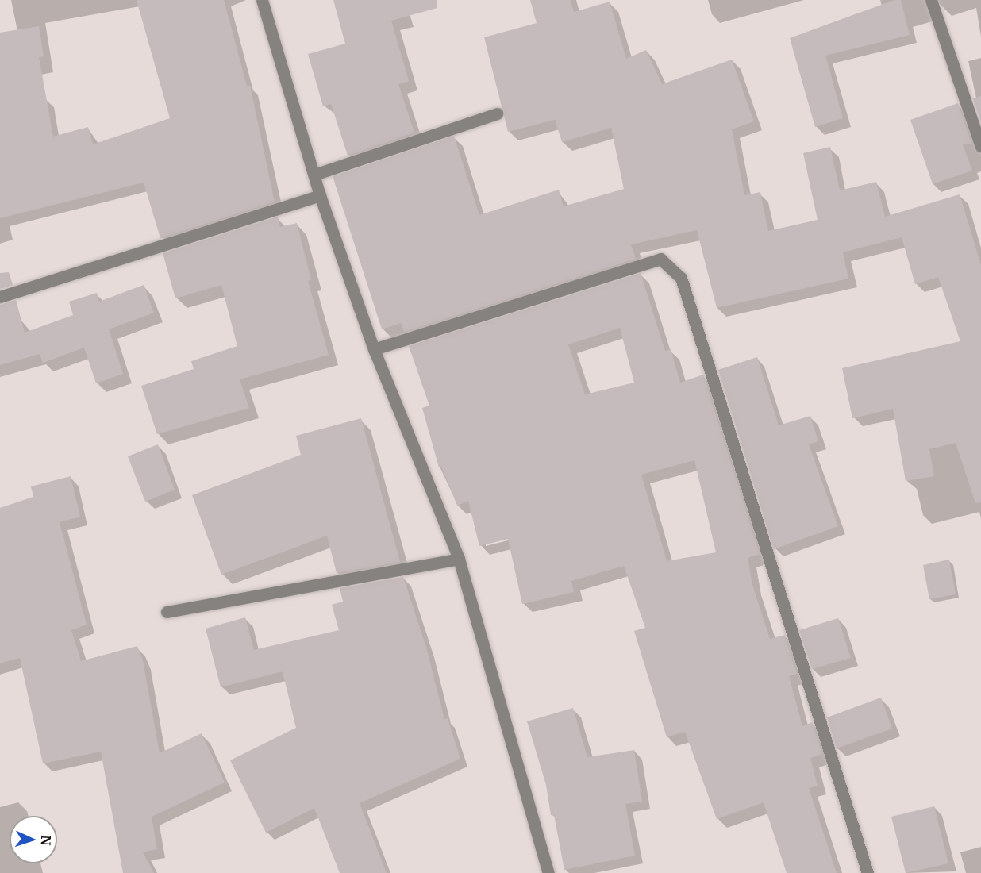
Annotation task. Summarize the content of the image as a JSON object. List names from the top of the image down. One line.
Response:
{"north":"right"}
